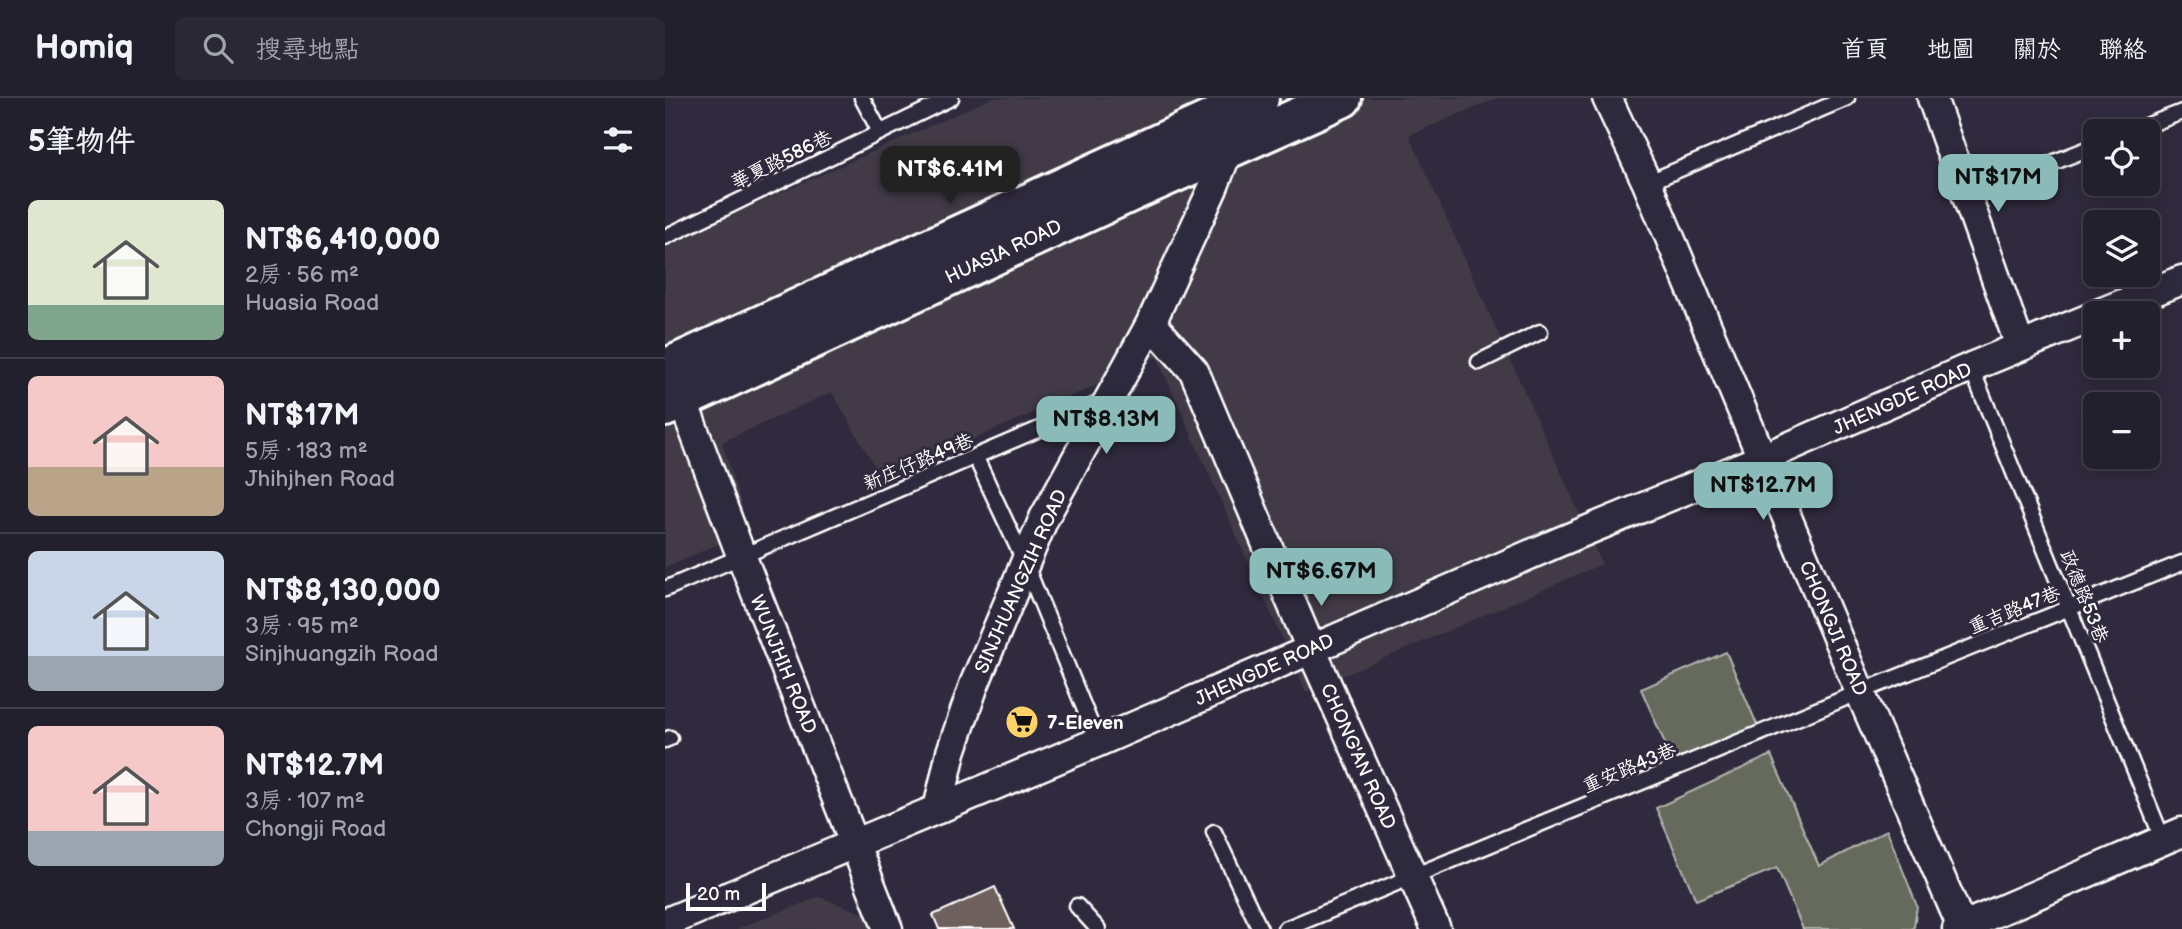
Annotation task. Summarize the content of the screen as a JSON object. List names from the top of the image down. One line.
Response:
{"streets":{"street":["HUASIA ROAD","JHENGDE ROAD","SINJHUANGZIH ROAD","CHONGJI ROAD","WUNJHIH ROAD","CHONG'AN ROAD"],"lane":["華夏路586巷","新庄仔路49巷","政德路53巷","重吉路47巷","重安路43巷"]},"crossings":[["HUASIA ROAD","SINJHUANGZIH ROAD"],["HUASIA ROAD","WUNJHIH ROAD"],["JHENGDE ROAD","SINJHUANGZIH ROAD"],["JHENGDE ROAD","政德路53巷"],["JHENGDE ROAD","CHONGJI ROAD"],["JHENGDE ROAD","WUNJHIH ROAD"],["JHENGDE ROAD","CHONG'AN ROAD"],["新庄仔路49巷","SINJHUANGZIH ROAD"],["新庄仔路49巷","WUNJHIH ROAD"],["SINJHUANGZIH ROAD","CHONG'AN ROAD"],["政德路53巷","重吉路47巷"],["重吉路47巷","CHONGJI ROAD"],["重吉路47巷","重安路43巷"],["CHONGJI ROAD","重安路43巷"],["CHONG'AN ROAD","重安路43巷"]],"places":{"supermarket":["7-Eleven"]},"scale_bar":"20 m","page":{"header":"Homiq","search":"搜尋地點","nav":["首頁","地圖","關於","聯絡"],"heading":"5筆物件","map_buttons":["+","−"],"price":["NT$6.41M","NT$17M","NT$8.13M","NT$12.7M","NT$6.67M"],"list":[{"name":"NT$6,410,000","note":"2房 · 56 m² · Huasia Road"},{"name":"NT$17M","note":"5房 · 183 m² · Jhihjhen Road"},{"name":"NT$8,130,000","note":"3房 · 95 m² · Sinjhuangzih Road"},{"name":"NT$12.7M","note":"3房 · 107 m² · Chongji Road"}],"scale":"20 m"}}
